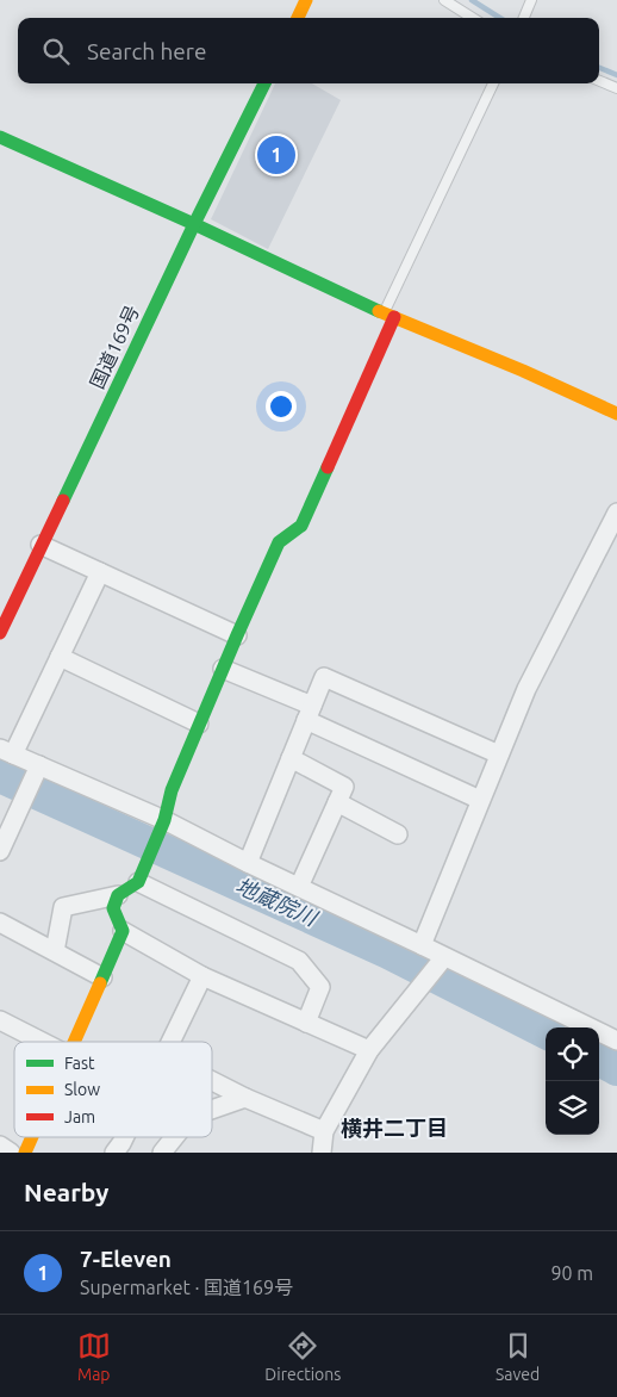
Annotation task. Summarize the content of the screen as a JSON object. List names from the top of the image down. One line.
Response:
{"streets":{"main road":["国道169号"]},"districts":["横井二丁目"],"water":["地蔵院川"],"legend":["Fast","Slow","Jam"],"page":{"search":"Search here","pins":"1","heading":"Nearby","list":[{"mark":"1","name":"7-Eleven","note":"Supermarket · 国道169号","value":"90 m"}],"nav":["Map","Directions","Saved"]}}
